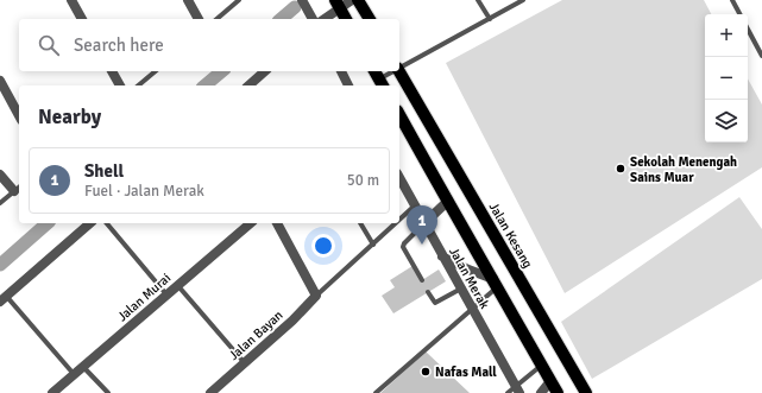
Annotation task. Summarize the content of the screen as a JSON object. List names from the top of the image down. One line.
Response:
{"streets":{"main road":["Jalan Kesang"],"street":["Jalan Merak","Jalan Murai","Jalan Bayan"]},"places":["Sekolah Menengah Sains Muar","Nafas Mall"],"page":{"map_buttons":["+","−"],"search":"Search here","heading":"Nearby","list":[{"mark":"1","name":"Shell","note":"Fuel · Jalan Merak","value":"50 m"}],"pins":"1"}}
